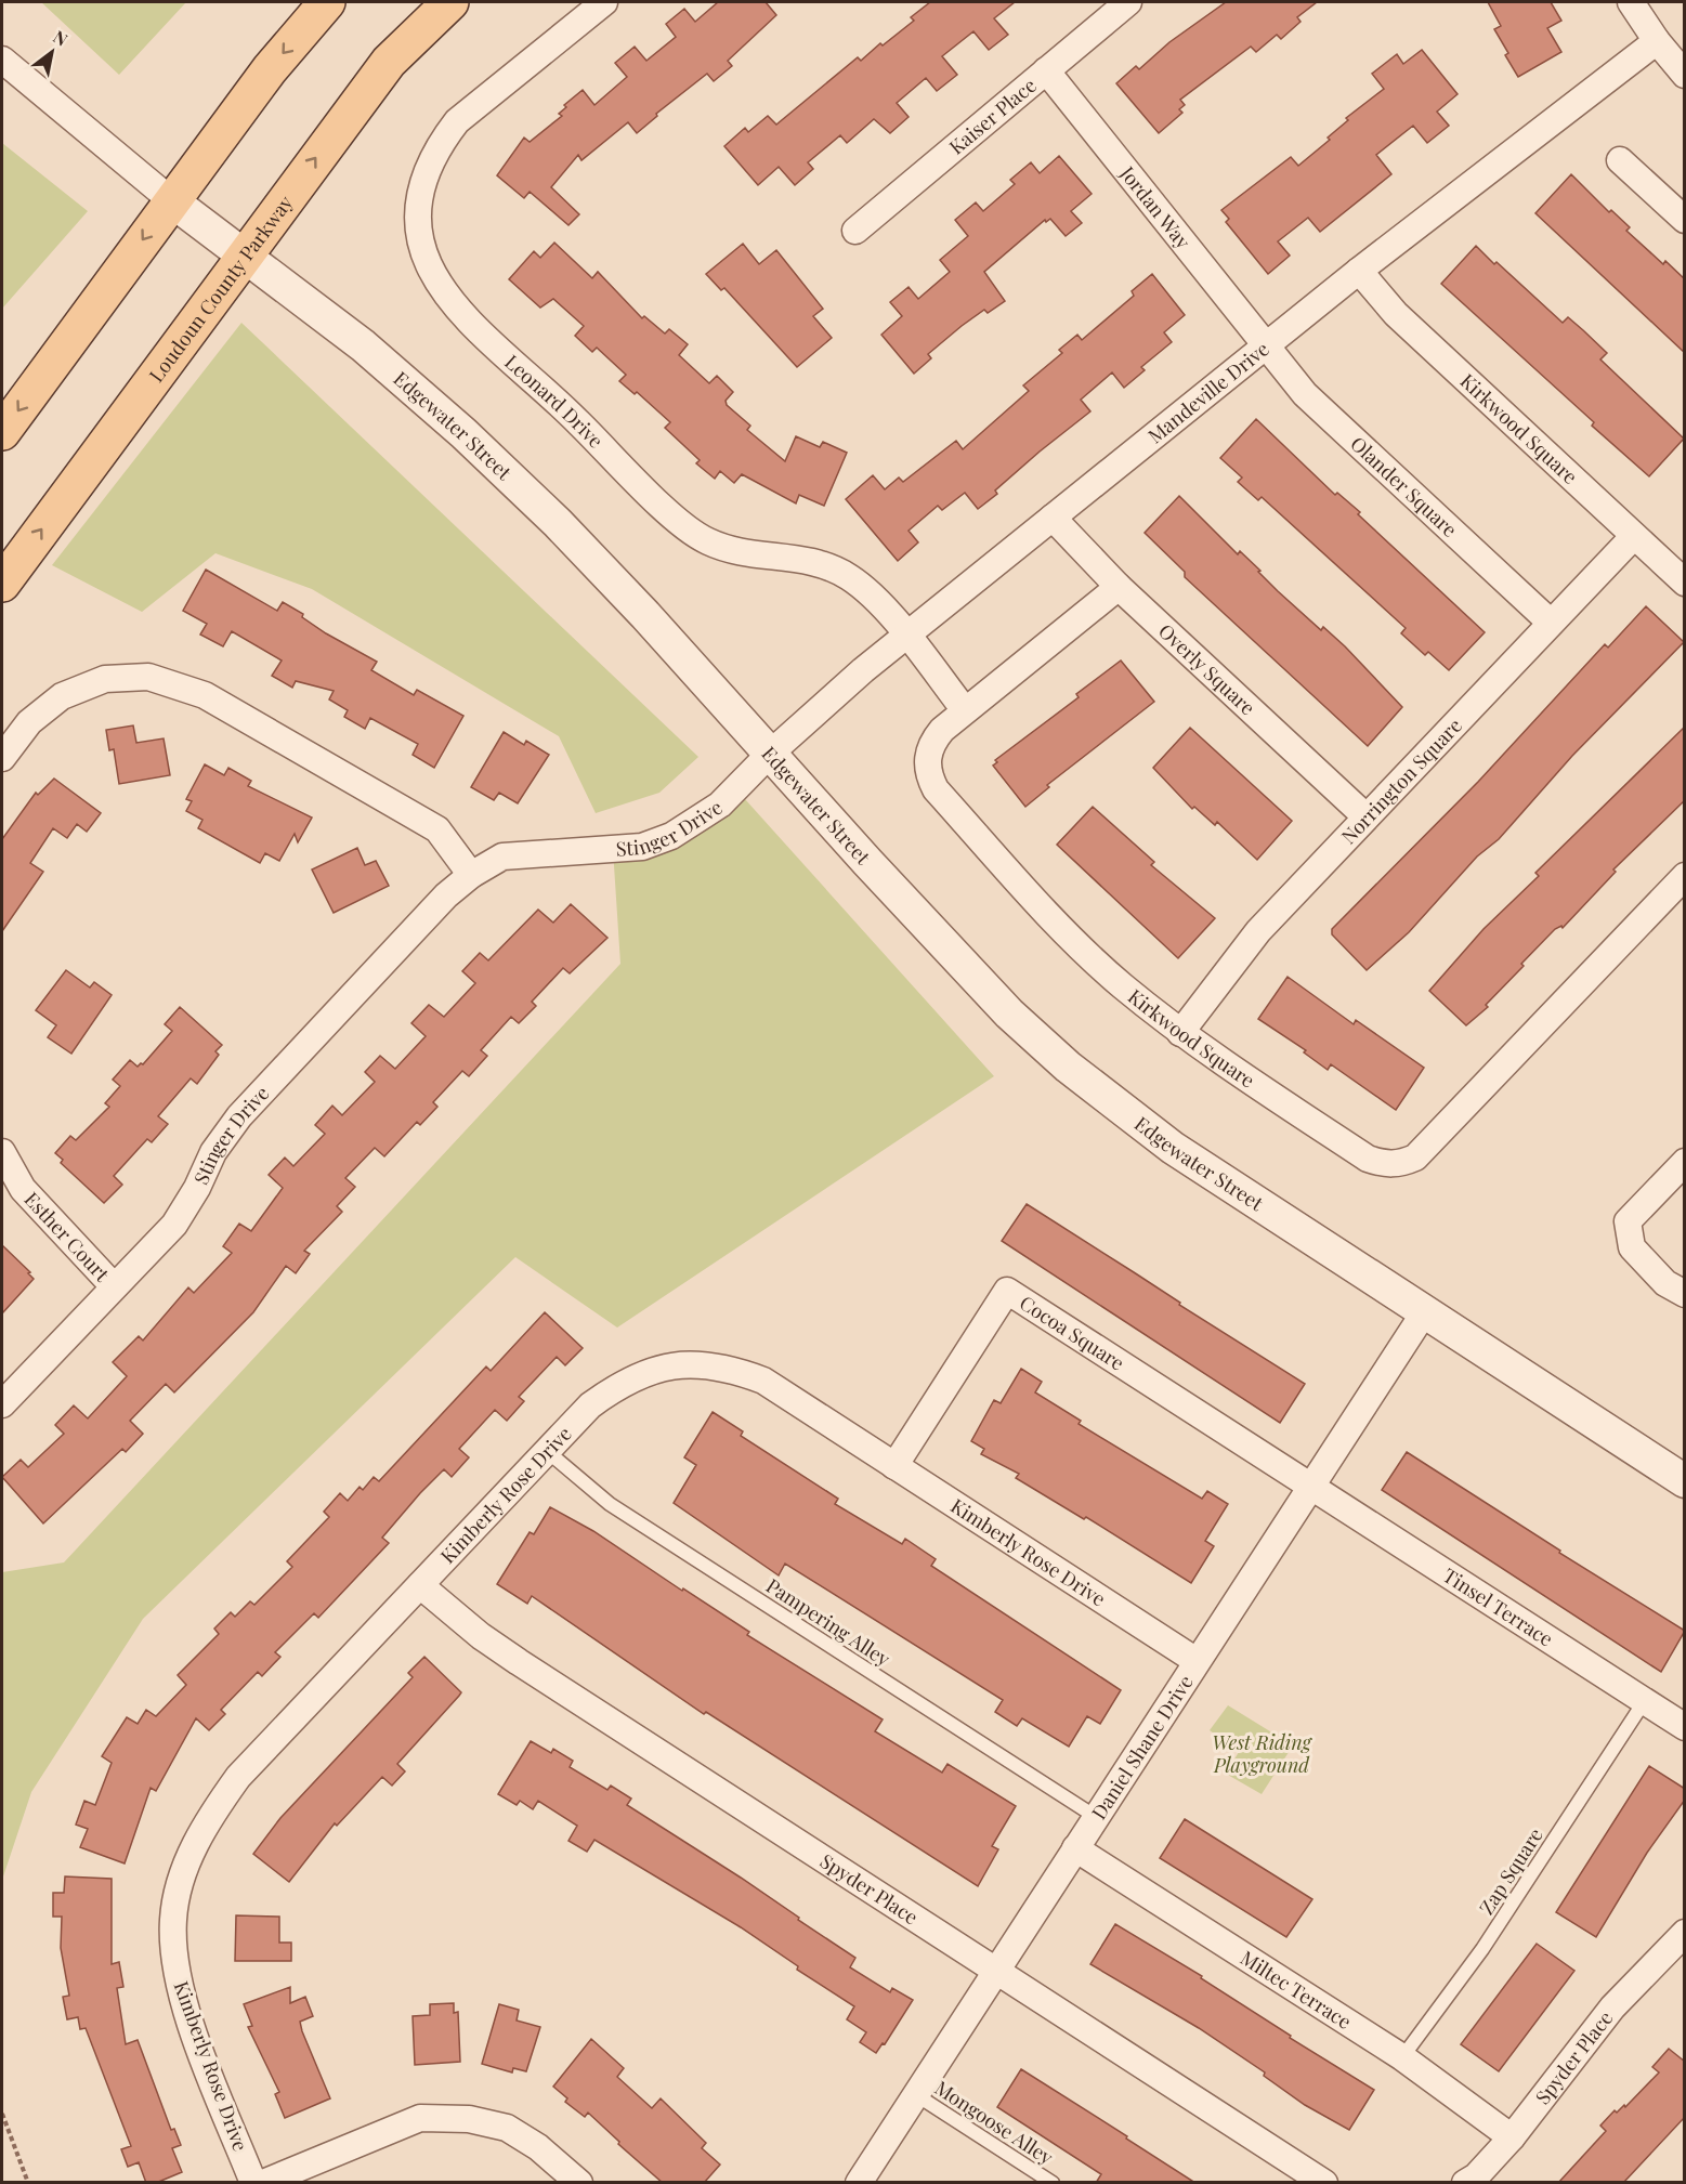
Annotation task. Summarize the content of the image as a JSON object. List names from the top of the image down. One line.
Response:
{"streets":{"main road":["Loudoun County Parkway"],"street":["Kaiser Place","Jordan Way","Mandeville Drive","Leonard Drive","Edgewater Street","Kirkwood Square","Olander Square","Overly Square","Norrington Square","Stinger Drive","Esther Court","Cocoa Square","Kimberly Rose Drive","Tinsel Terrace","Daniel Shane Drive","Spyder Place","Miltec Terrace"],"lane":["Pampering Alley","Zap Square","Mongoose Alley"]},"crossings":[["Kaiser Place","Jordan Way"],["Jordan Way","Mandeville Drive"],["Jordan Way","Olander Square"],["Loudoun County Parkway","Edgewater Street"],["Mandeville Drive","Leonard Drive"],["Mandeville Drive","Edgewater Street"],["Mandeville Drive","Kirkwood Square"],["Mandeville Drive","Olander Square"],["Mandeville Drive","Overly Square"],["Mandeville Drive","Stinger Drive"],["Leonard Drive","Kirkwood Square"],["Edgewater Street","Stinger Drive"],["Edgewater Street","Daniel Shane Drive"],["Kirkwood Square","Overly Square"],["Kirkwood Square","Norrington Square"],["Olander Square","Norrington Square"],["Overly Square","Norrington Square"],["Stinger Drive","Esther Court"],["Cocoa Square","Kimberly Rose Drive"],["Cocoa Square","Tinsel Terrace"],["Cocoa Square","Daniel Shane Drive"],["Kimberly Rose Drive","Pampering Alley"],["Kimberly Rose Drive","Daniel Shane Drive"],["Kimberly Rose Drive","Spyder Place"],["Tinsel Terrace","Daniel Shane Drive"],["Tinsel Terrace","Zap Square"],["Pampering Alley","Daniel Shane Drive"],["Daniel Shane Drive","Spyder Place"],["Daniel Shane Drive","Miltec Terrace"],["Daniel Shane Drive","Mongoose Alley"],["Zap Square","Miltec Terrace"],["Spyder Place","Miltec Terrace"]],"parks":["West Riding Playground"],"north":"top right"}
